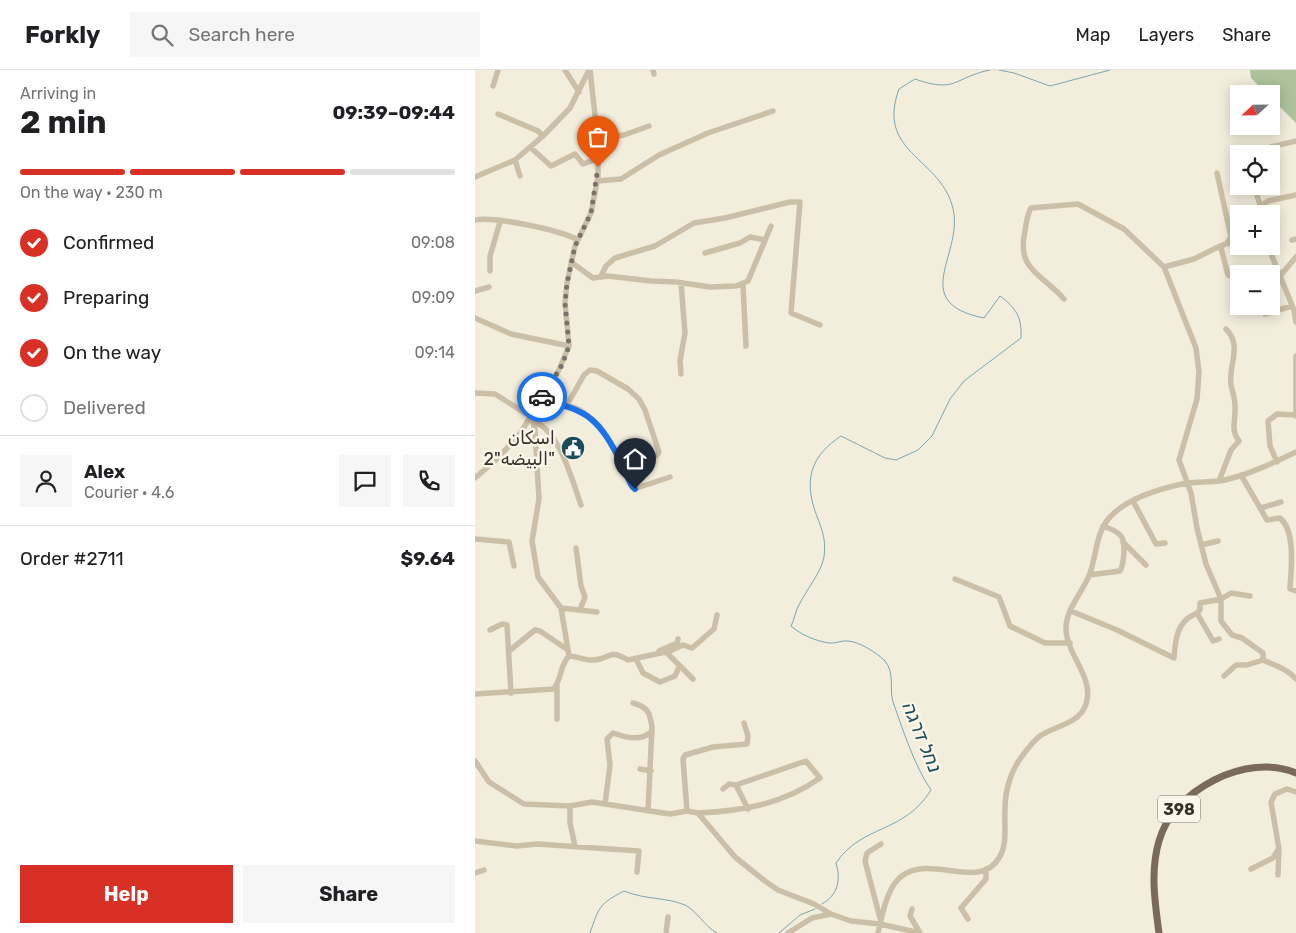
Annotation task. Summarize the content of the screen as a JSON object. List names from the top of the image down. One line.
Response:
{"streets":{"main road":["398"]},"water":["נחל דרגה"],"places":{"public building":["اسكان البيضه\"2\""]},"north":"left","page":{"header":"Forkly","search":"Search here","nav":["Map","Layers","Share"],"heading":["2 min","Arriving in","09:39–09:44"],"panel":["Alex","Courier · 4.6","Order #2711","$9.64"],"map_buttons":["+","−"],"bar":"On the way · 230 m","list":[["Confirmed","09:08"],["Preparing","09:09"],["On the way","09:14"],"Delivered"],"buttons":["Help","Share"]}}
